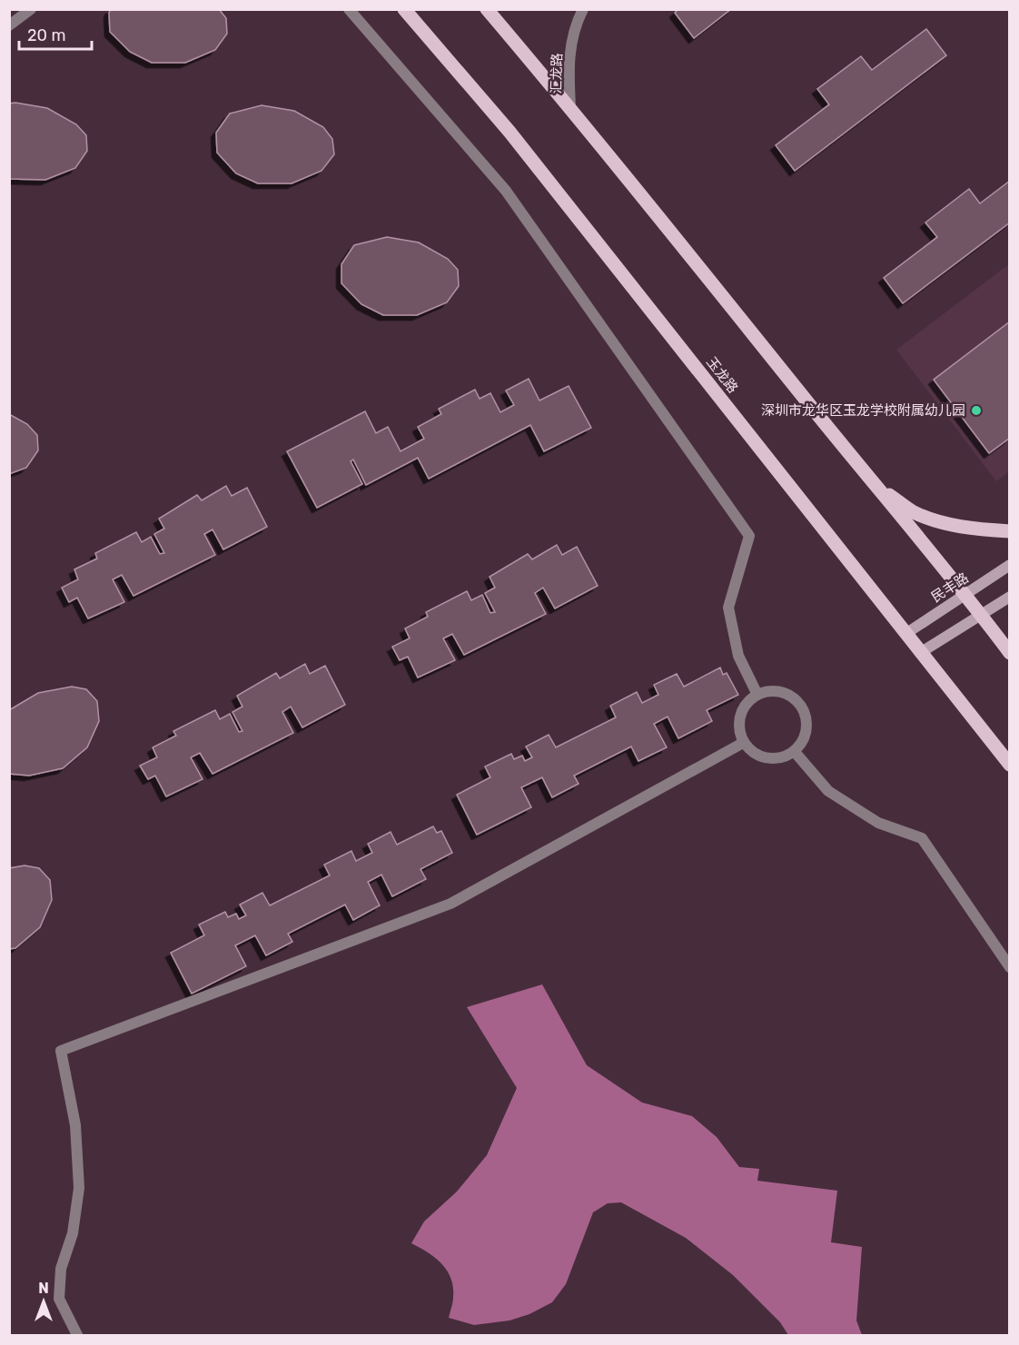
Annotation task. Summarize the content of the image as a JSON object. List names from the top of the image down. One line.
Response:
{"streets":{"main road":["玉龙路","民丰路"],"street":["汇龙路"]},"crossings":[["玉龙路","民丰路"]],"places":["深圳市龙华区玉龙学校附属幼儿园"],"scale_bar":"20 m","north":"top"}
